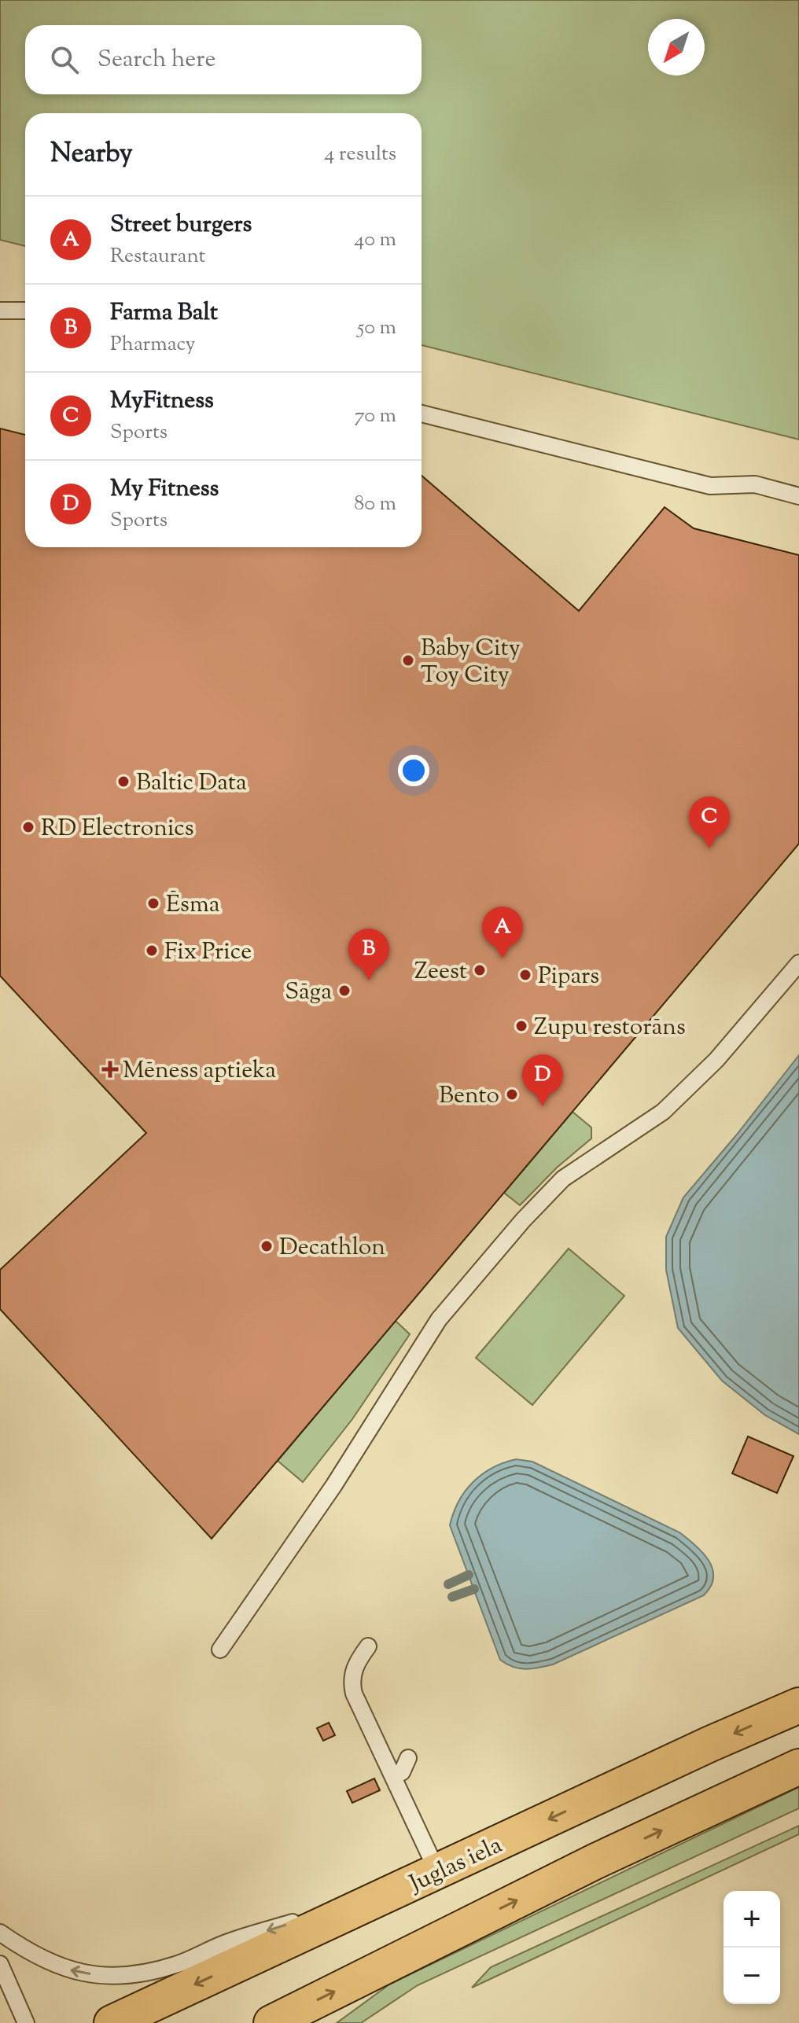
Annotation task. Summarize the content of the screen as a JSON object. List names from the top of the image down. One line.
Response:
{"streets":{"main road":["Juglas iela"]},"places":{"other":["Baby City Toy City","Baltic Data","RD Electronics","Ēsma","Fix Price","Zeest","Pipars","Sāga","Zupu restorāns","Bento","Decathlon"],"health":["Mēness aptieka"]},"north":"bottom left","page":{"search":"Search here","heading":["Nearby","4 results"],"list":[{"mark":"A","name":"Street burgers","note":"Restaurant","value":"40 m"},{"mark":"B","name":"Farma Balt","note":"Pharmacy","value":"50 m"},{"mark":"C","name":"MyFitness","note":"Sports","value":"70 m"},{"mark":"D","name":"My Fitness","note":"Sports","value":"80 m"}],"pins":["C","A","B","D"],"map_buttons":["+","−"]}}
